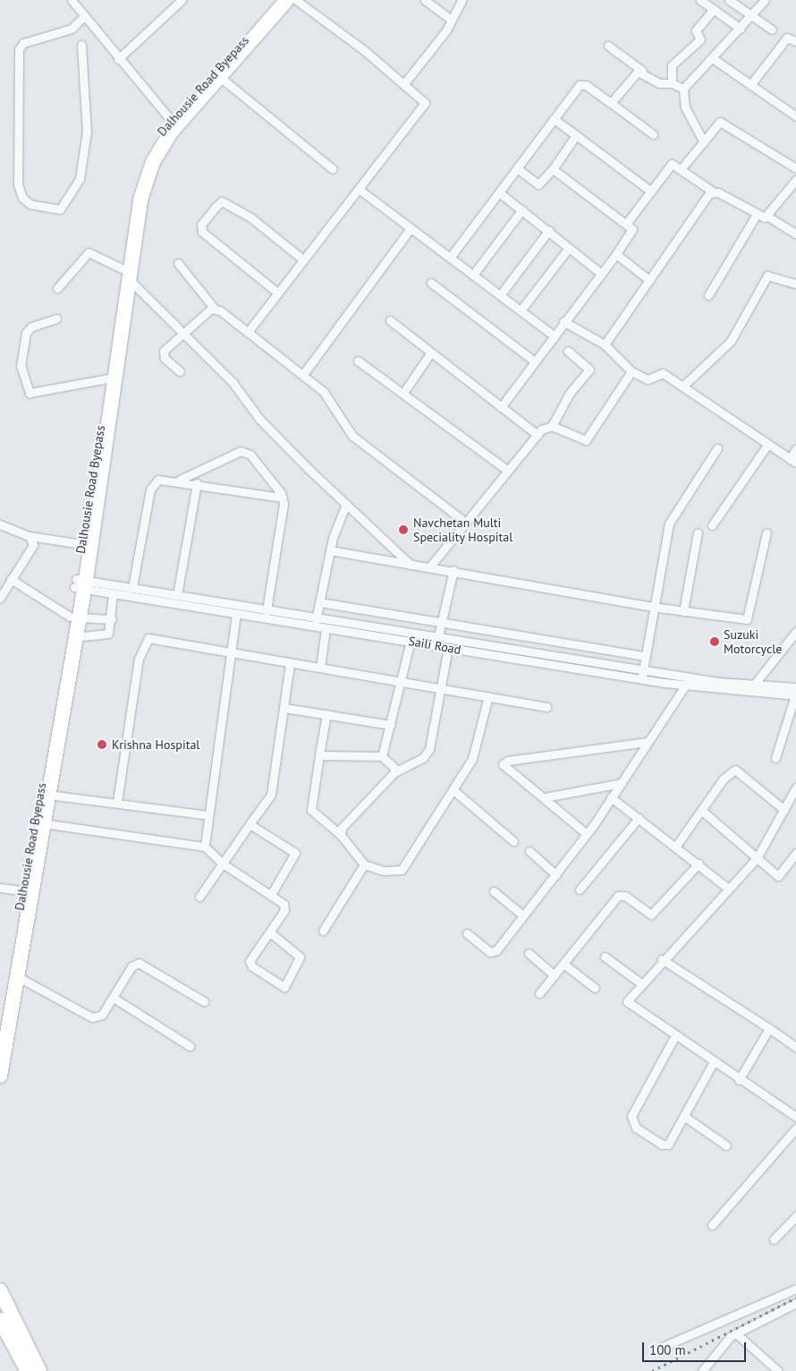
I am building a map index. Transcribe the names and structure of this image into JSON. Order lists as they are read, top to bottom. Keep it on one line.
{"streets":{"highway":["Dalhousie Road Byepass"],"street":["Saili Road"]},"crossings":[["Dalhousie Road Byepass","Saili Road"]],"places":["Navchetan Multi Speciality Hospital","Suzuki Motorcycle","Krishna Hospital"],"scale_bar":"100 m"}
